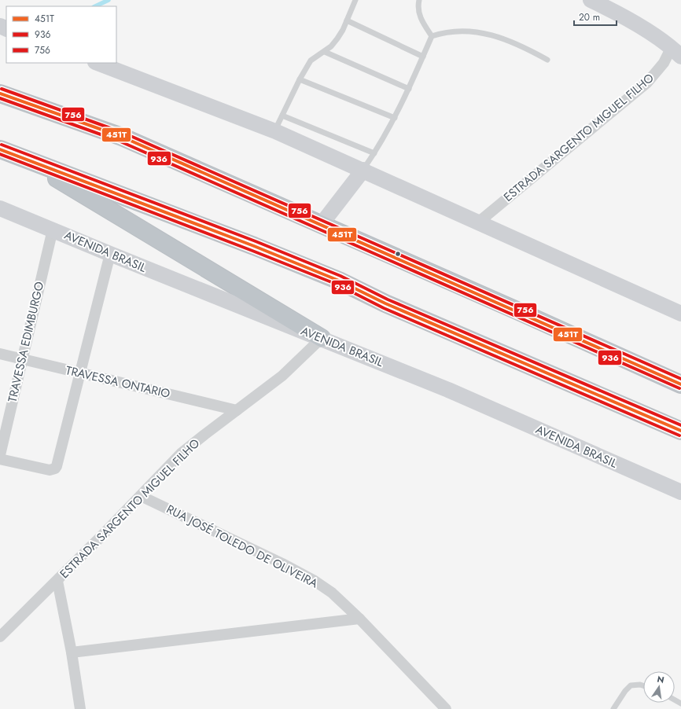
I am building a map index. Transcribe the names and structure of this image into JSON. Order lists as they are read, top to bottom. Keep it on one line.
{"streets":{"street":["ESTRADA SARGENTO MIGUEL FILHO","AVENIDA BRASIL","TRAVESSA EDIMBURGO","TRAVESSA ONTARIO","RUA JOSÉ TOLEDO DE OLIVEIRA"]},"crossings":[["ESTRADA SARGENTO MIGUEL FILHO","AVENIDA BRASIL"],["ESTRADA SARGENTO MIGUEL FILHO","TRAVESSA ONTARIO"],["ESTRADA SARGENTO MIGUEL FILHO","RUA JOSÉ TOLEDO DE OLIVEIRA"],["AVENIDA BRASIL","TRAVESSA EDIMBURGO"],["TRAVESSA EDIMBURGO","TRAVESSA ONTARIO"]],"lines":["transit line 756","transit line 451T","transit line 936"],"legend":["451T","936","756"],"scale_bar":"20 m","north":"top"}
